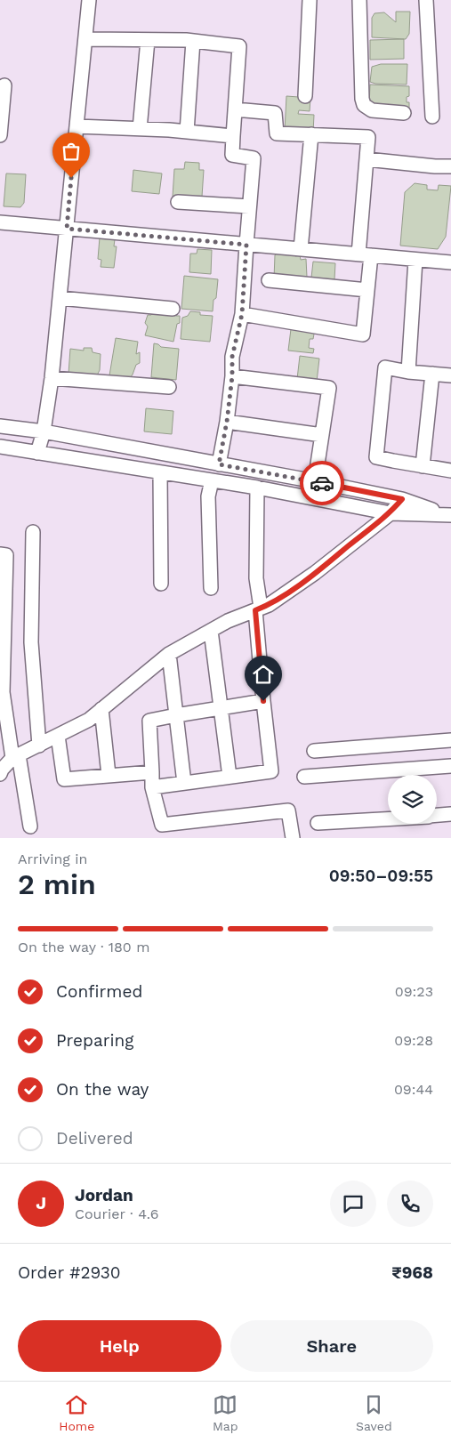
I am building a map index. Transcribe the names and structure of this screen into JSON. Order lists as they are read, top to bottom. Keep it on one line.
{"page":{"heading":["2 min","Arriving in","09:50–09:55"],"panel":["Jordan","Courier · 4.6","Order #2930","₹968"],"bar":"On the way · 180 m","list":[["Confirmed","09:23"],["Preparing","09:28"],["On the way","09:44"],"Delivered"],"round":"J","buttons":["Help","Share"],"tabs":["Home","Map","Saved"]}}
